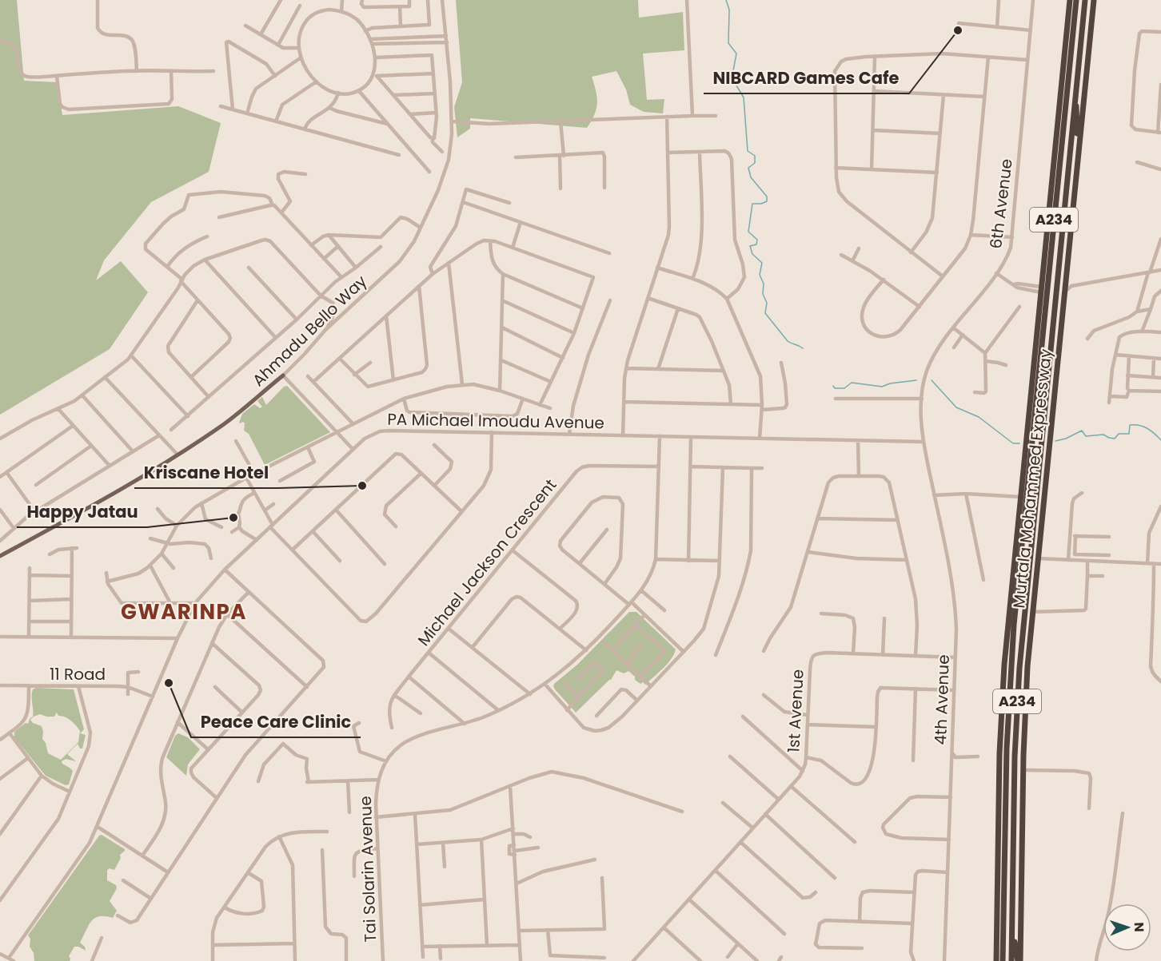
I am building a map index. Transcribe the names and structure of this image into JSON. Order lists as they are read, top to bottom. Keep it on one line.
{"streets":{"highway":["A234","Murtala Mohammed Expressway"],"main road":["Ahmadu Bello Way"],"street":["6th Avenue","PA Michael Imoudu Avenue","Michael Jackson Crescent","11 Road","4th Avenue","1st Avenue","Tai Solarin Avenue"]},"crossings":[["6th Avenue","PA Michael Imoudu Avenue"],["6th Avenue","4th Avenue"],["PA Michael Imoudu Avenue","11 Road"],["PA Michael Imoudu Avenue","4th Avenue"],["PA Michael Imoudu Avenue","Tai Solarin Avenue"],["Michael Jackson Crescent","Tai Solarin Avenue"],["4th Avenue","1st Avenue"]],"districts":["GWARINPA"],"places":["NIBCARD Games Cafe","Kriscane Hotel","Happy Jatau","Peace Care Clinic"],"north":"right"}
